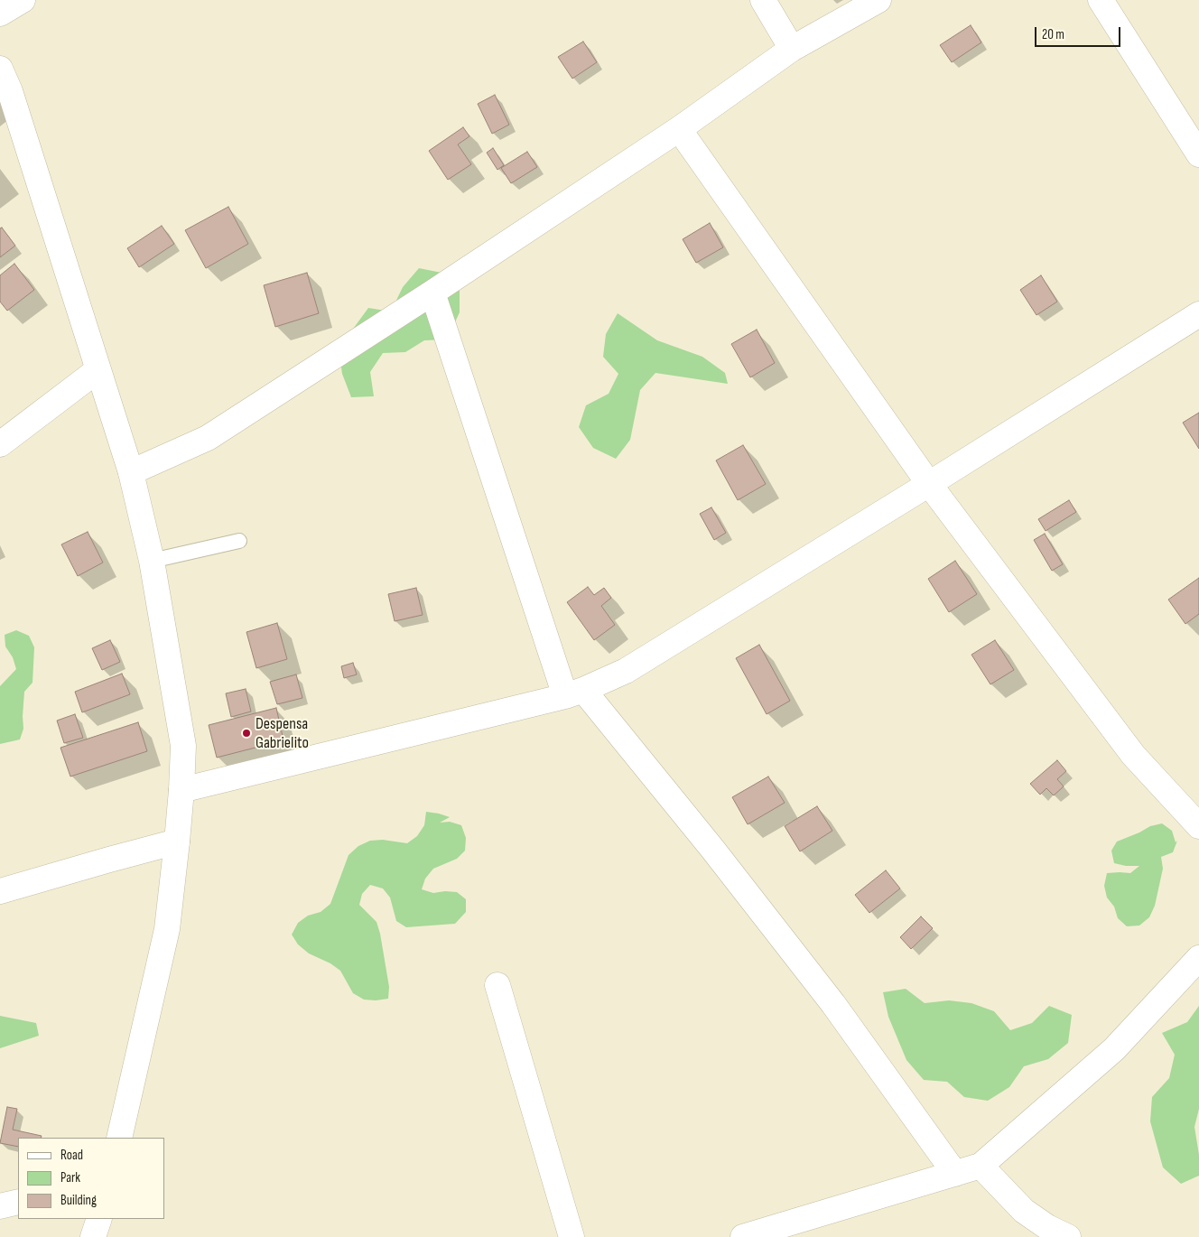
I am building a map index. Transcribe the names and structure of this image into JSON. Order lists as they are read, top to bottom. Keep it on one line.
{"places":["Despensa Gabrielito"],"legend":["Road","Park","Building"],"scale_bar":"20 m"}
